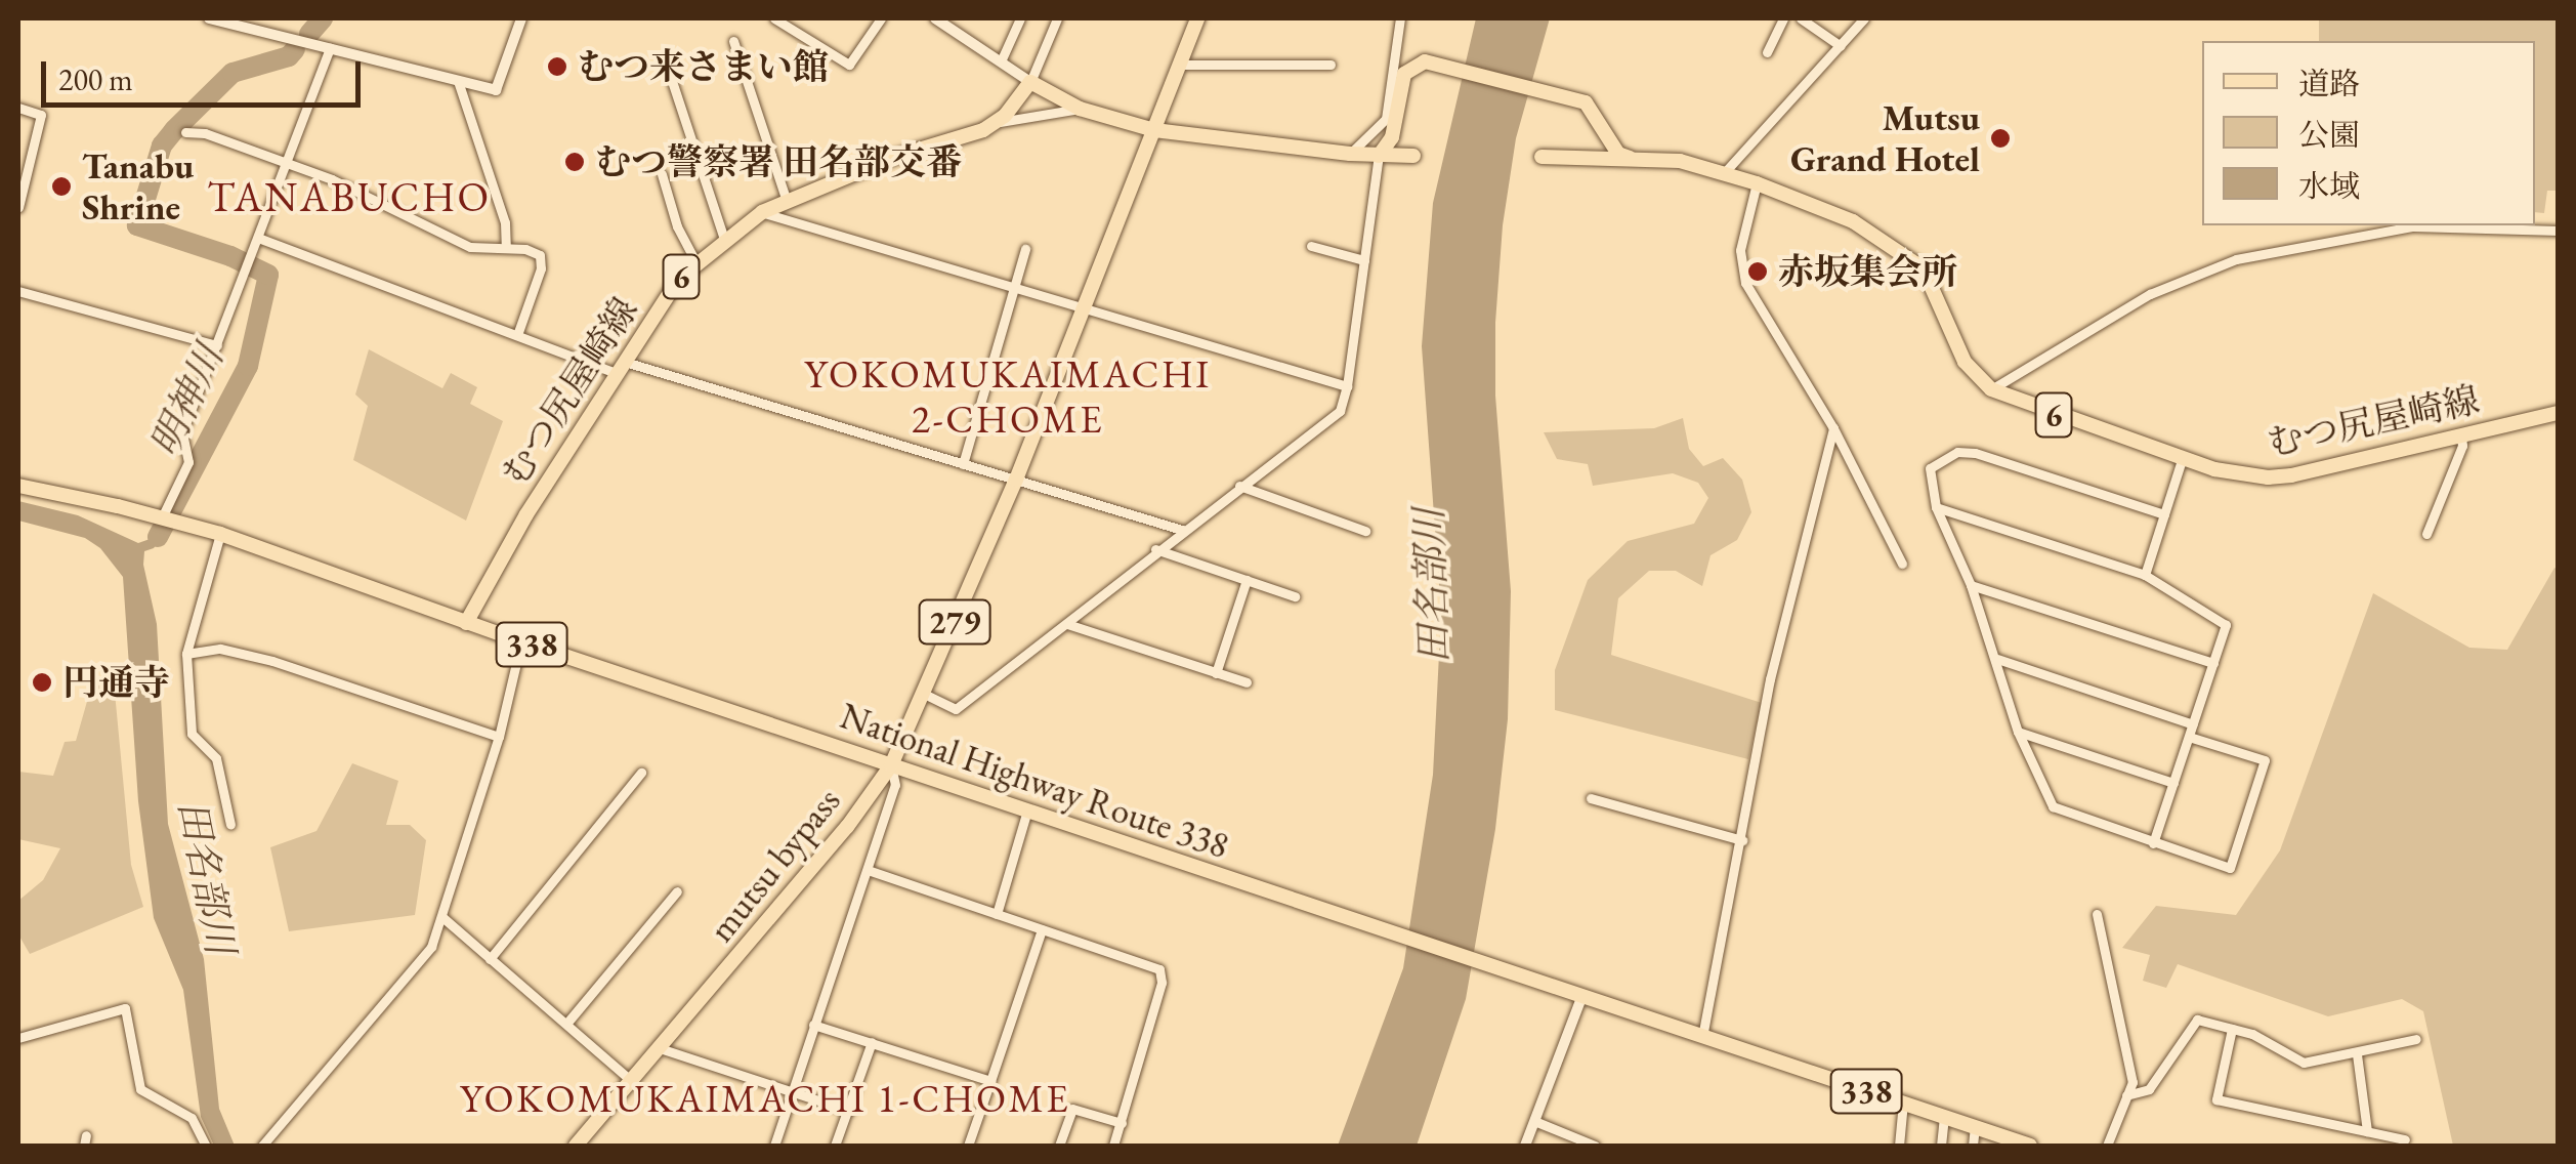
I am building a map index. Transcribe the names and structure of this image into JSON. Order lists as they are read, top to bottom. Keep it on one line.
{"streets":{"main road":["6","むつ尻屋崎線","279","338","National Highway Route 338","mutsu bypass"]},"crossings":[["むつ尻屋崎線","National Highway Route 338"],["National Highway Route 338","mutsu bypass"]],"districts":["TANABUCHO","YOKOMUKAIMACHI 2-CHOME","YOKOMUKAIMACHI 1-CHOME"],"water":["明神川","田名部川"],"places":["むつ来さまい館","Mutsu Grand Hotel","むつ警察署 田名部交番","Tanabu Shrine","赤坂集会所","円通寺"],"legend":["道路","公園","水域"],"scale_bar":"200 m"}
